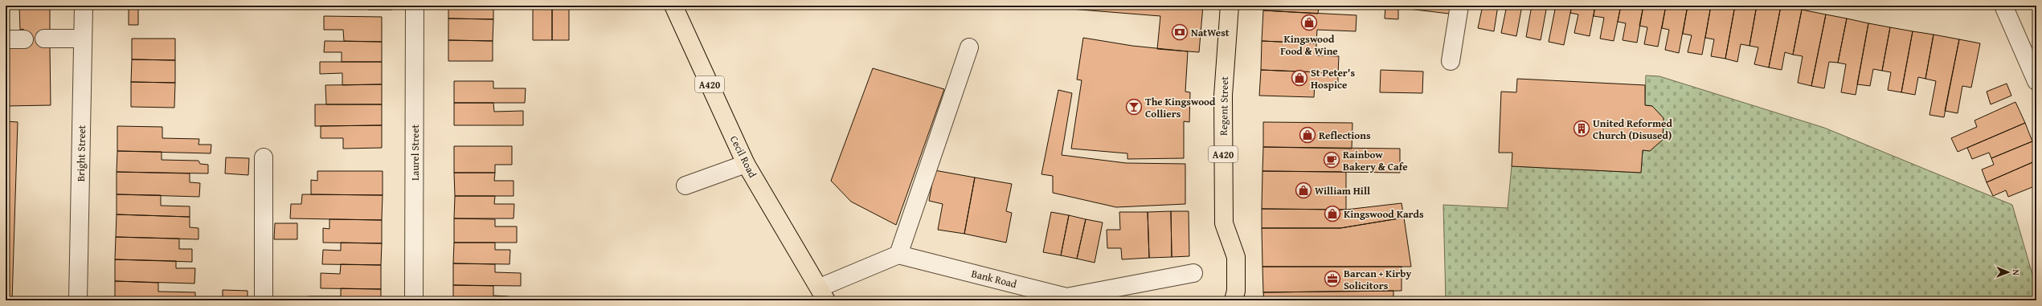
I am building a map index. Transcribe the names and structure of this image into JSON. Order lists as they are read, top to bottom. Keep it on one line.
{"streets":{"main road":["A420","Regent Street","Cecil Road"],"street":["Laurel Street","Bright Street","Bank Road"]},"places":{"shop":["Kingswood Food & Wine","St Peter's Hospice","Reflections","William Hill","Kingswood Kards"],"bank":["NatWest"],"bar":["The Kingswood Colliers"],"building":["United Reformed Church (Disused)"],"cafe":["Rainbow Bakery & Cafe"],"office":["Barcan + Kirby Solicitors"]},"north":"right"}
